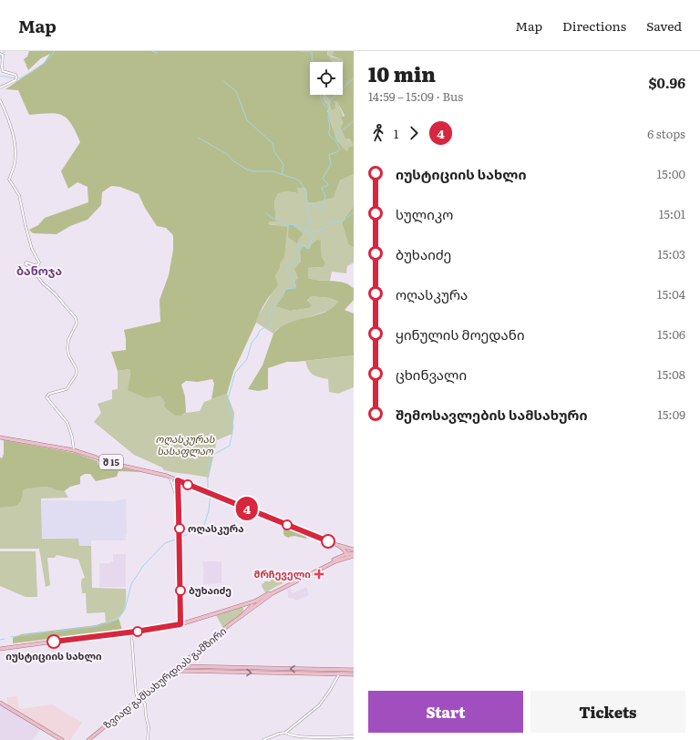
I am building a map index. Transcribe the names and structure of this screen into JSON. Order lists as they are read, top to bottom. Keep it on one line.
{"streets":{"main road":["შ 15","ზვიად გამსახურდიას გამზირი"]},"districts":["ბანოჯა"],"parks":["ოღასკურას სასაფლაო"],"places":{"other":["ოღასკურა","ბუხაიძე","იუსტიციის სახლი"],"health":["მრჩეველი"]},"lines":["bus line 4"],"page":{"header":"Map","nav":["Map","Directions","Saved"],"on_map":"4","heading":["10 min","14:59 – 15:09 · Bus","$0.96"],"legs":["1","4","6 stops"],"list":[{"name":"იუსტიციის სახლი","value":"15:00"},{"name":"სულიკო","value":"15:01"},{"name":"ბუხაიძე","value":"15:03"},{"name":"ოღასკურა","value":"15:04"},{"name":"ყინულის მოედანი","value":"15:06"},{"name":"ცხინვალი","value":"15:08"},{"name":"შემოსავლების სამსახური","value":"15:09"}],"buttons":["Start","Tickets"]}}
